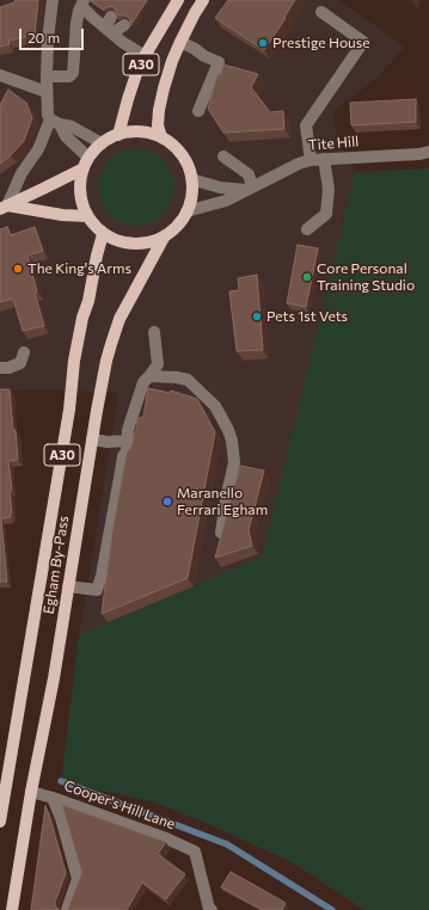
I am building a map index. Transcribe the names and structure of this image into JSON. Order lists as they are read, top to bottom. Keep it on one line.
{"streets":{"main road":["A30","Egham By-Pass"],"street":["Tite Hill","Cooper's Hill Lane"]},"crossings":[["A30","Tite Hill"],["A30","Egham By-Pass"],["Tite Hill","Egham By-Pass"],["Egham By-Pass","Cooper's Hill Lane"]],"places":["Prestige House","The King's Arms","Core Personal Training Studio","Pets 1st Vets","Maranello Ferrari Egham"],"scale_bar":"20 m"}
